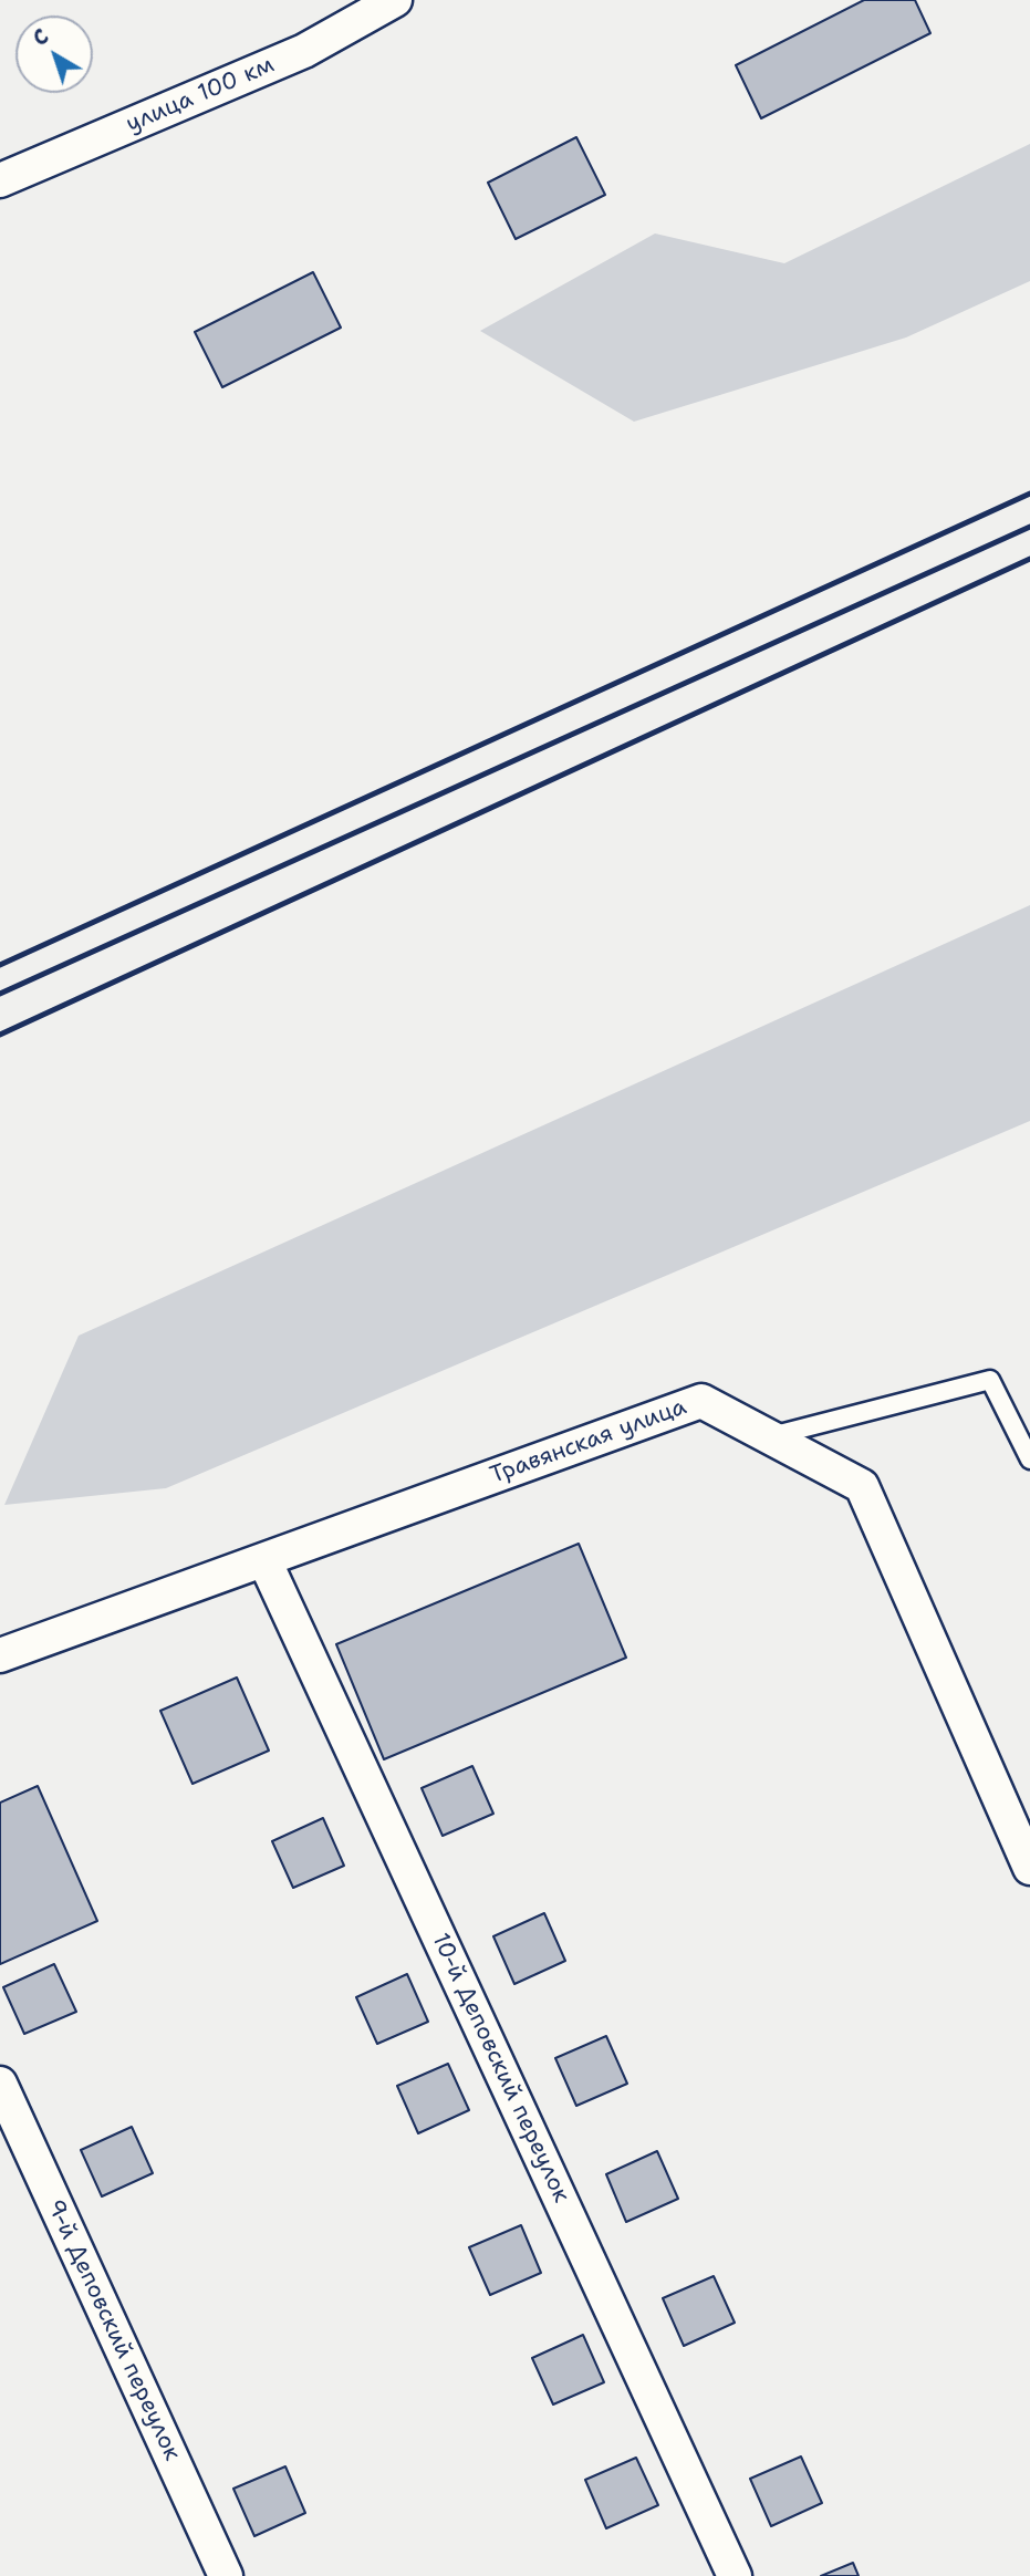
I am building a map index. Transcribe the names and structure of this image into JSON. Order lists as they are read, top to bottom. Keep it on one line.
{"streets":{"street":["улица 100 км","Травянская улица","10-й Деповский переулок","9-й Деповский переулок"]},"crossings":[["Травянская улица","10-й Деповский переулок"]],"north":"top left"}
